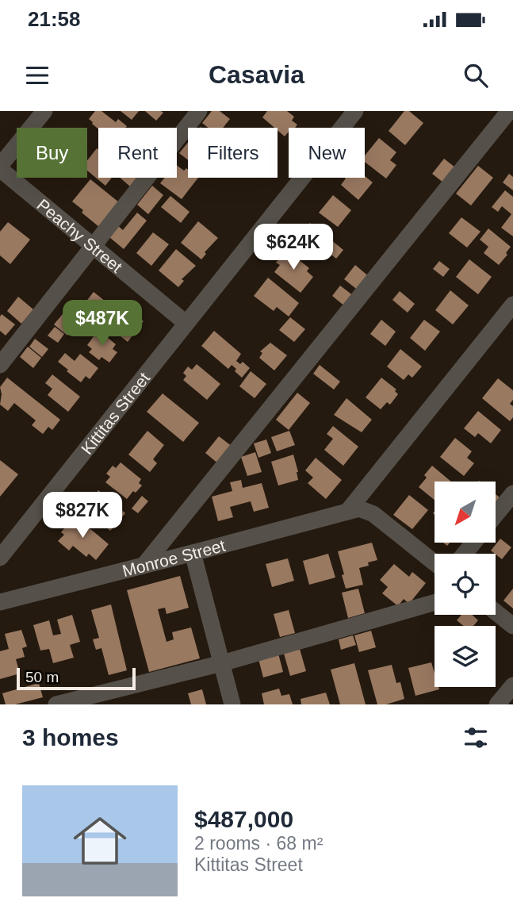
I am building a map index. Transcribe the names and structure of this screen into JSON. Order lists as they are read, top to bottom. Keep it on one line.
{"streets":{"street":["Peachy Street","Kittitas Street","Monroe Street"]},"crossings":[["Peachy Street","Kittitas Street"]],"scale_bar":"50 m","north":"bottom left","page":{"status":"21:58","header":"Casavia","chip":["Buy","Rent","Filters","New"],"price":["$624K","$487K","$827K"],"scale":"50 m","heading":"3 homes","list":[{"name":"$487,000","note":"2 rooms · 68 m² · Kittitas Street"}]}}
